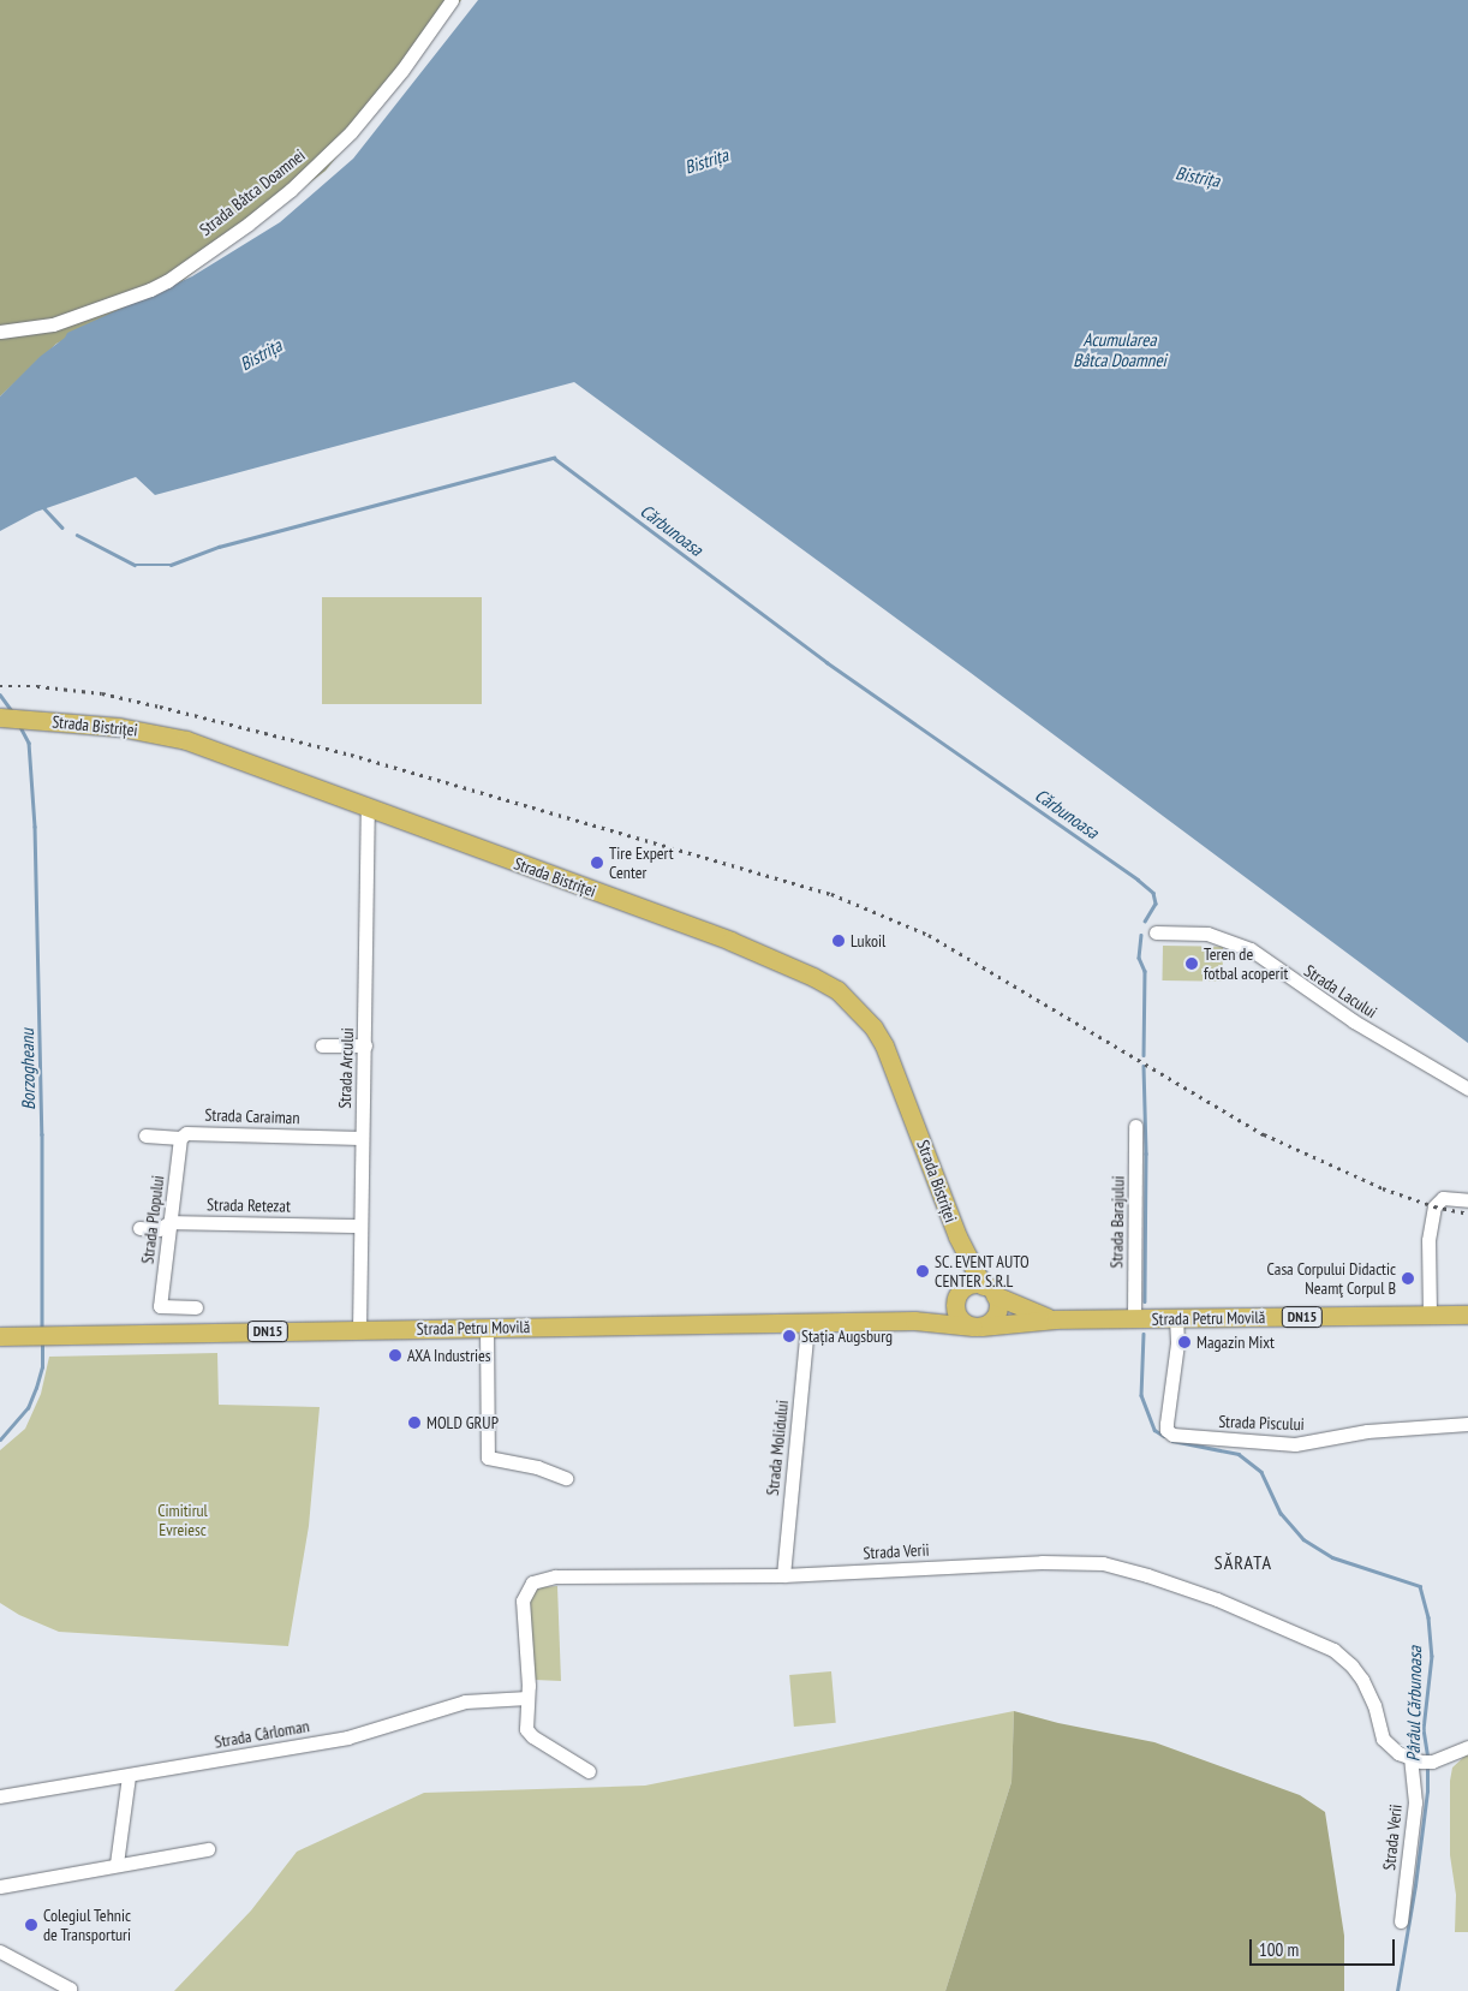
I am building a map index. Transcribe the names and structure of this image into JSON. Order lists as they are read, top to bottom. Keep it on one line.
{"streets":{"main road":["Strada Bistriței","DN15","Strada Petru Movilă"],"street":["Strada Bâtca Doamnei","Strada Lacului","Strada Arcului","Strada Caraiman","Strada Retezat","Strada Plopului","Strada Barajului","Strada Piscului","Strada Molidului","Strada Verii","Strada Cârloman"]},"crossings":[["Strada Bistriței","Strada Arcului"],["Strada Bistriței","DN15"],["Strada Bistriței","Strada Petru Movilă"],["Strada Arcului","Strada Caraiman"],["Strada Arcului","Strada Retezat"],["Strada Arcului","Strada Petru Movilă"],["Strada Caraiman","Strada Plopului"],["Strada Retezat","Strada Plopului"],["Strada Barajului","Strada Petru Movilă"],["DN15","Strada Petru Movilă"],["Strada Petru Movilă","Strada Piscului"],["Strada Petru Movilă","Strada Molidului"],["Strada Molidului","Strada Verii"],["Strada Verii","Strada Cârloman"]],"districts":["SĂRATA"],"water":["Bistrița","Acumularea Bâtca Doamnei","Cărbunoasa","Borzogheanu","Pârâul Cărbunoasa"],"parks":["Cimitirul Evreiesc"],"places":["Tire Expert Center","Lukoil","Teren de fotbal acoperit","SC. EVENT AUTO CENTER S.R.L","Casa Corpului Didactic Neamţ Corpul B","Stația Augsburg","Magazin Mixt","AXA Industries","MOLD GRUP","Colegiul Tehnic de Transporturi"],"scale_bar":"100 m"}
